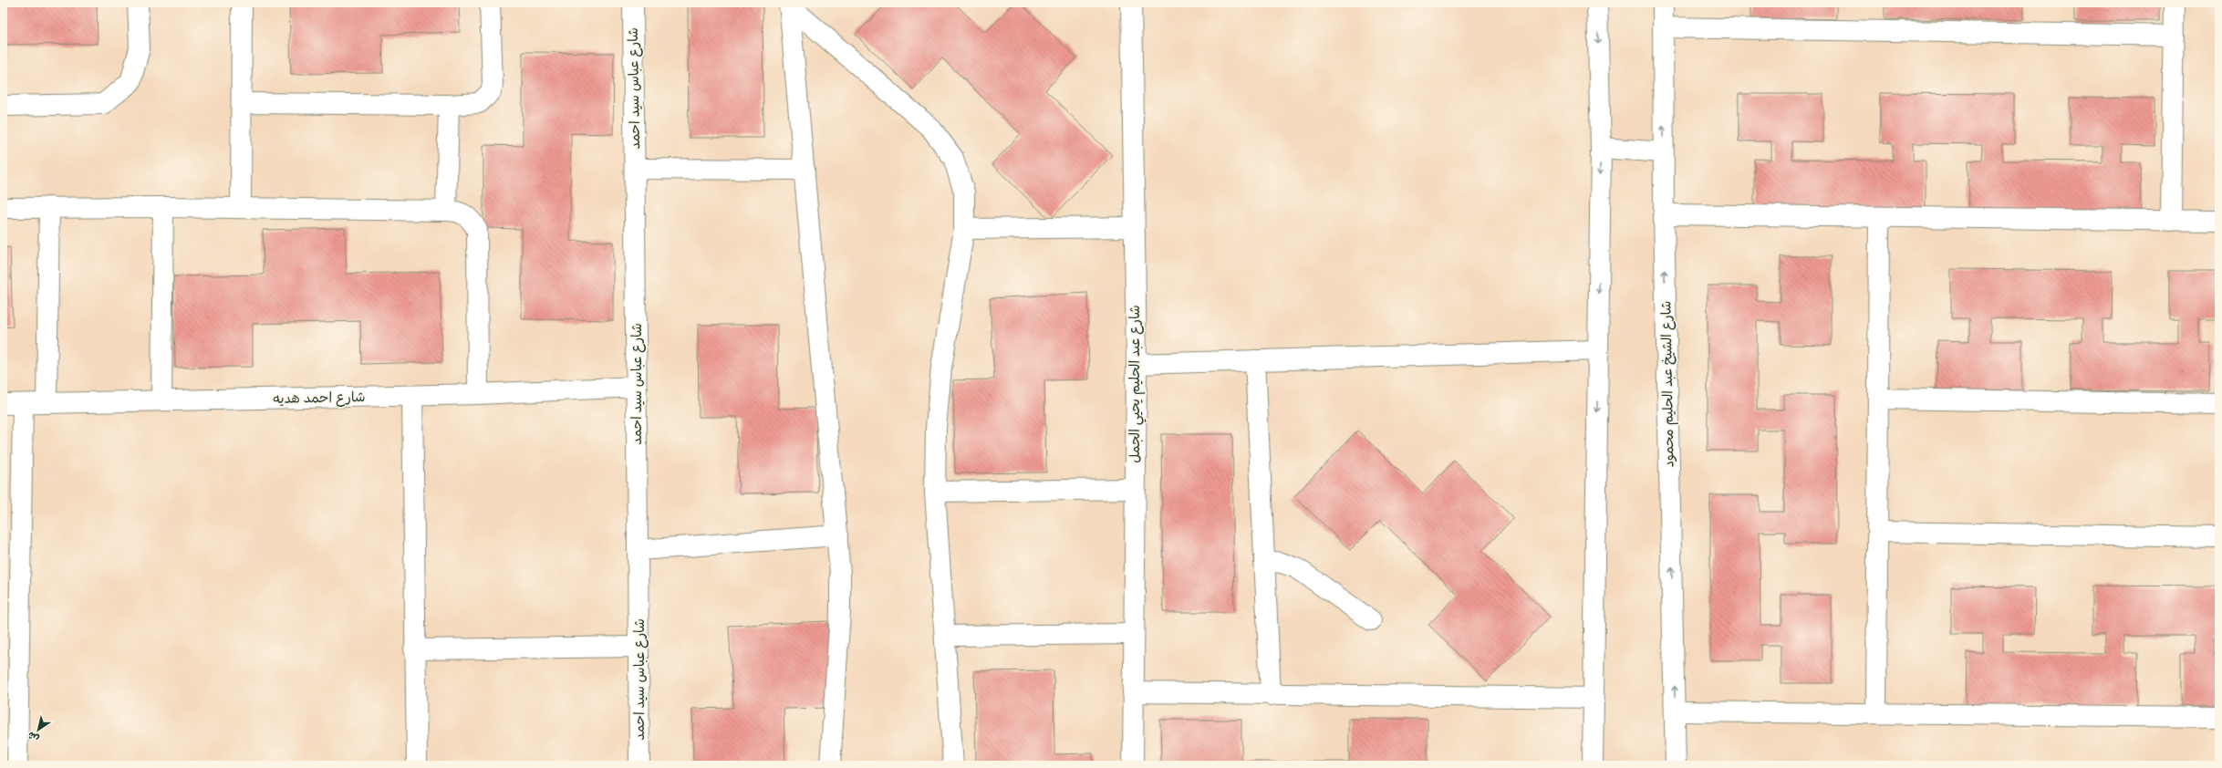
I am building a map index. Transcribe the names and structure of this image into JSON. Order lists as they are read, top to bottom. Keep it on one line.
{"streets":{"street":["شارع عباس سيد احمد","شارع عبد الحليم يحيي الجمل","شارع الشيخ عبد الحليم محمود","شارع احمد هديه"]},"crossings":[["شارع عباس سيد احمد","شارع احمد هديه"]],"north":"bottom left"}
